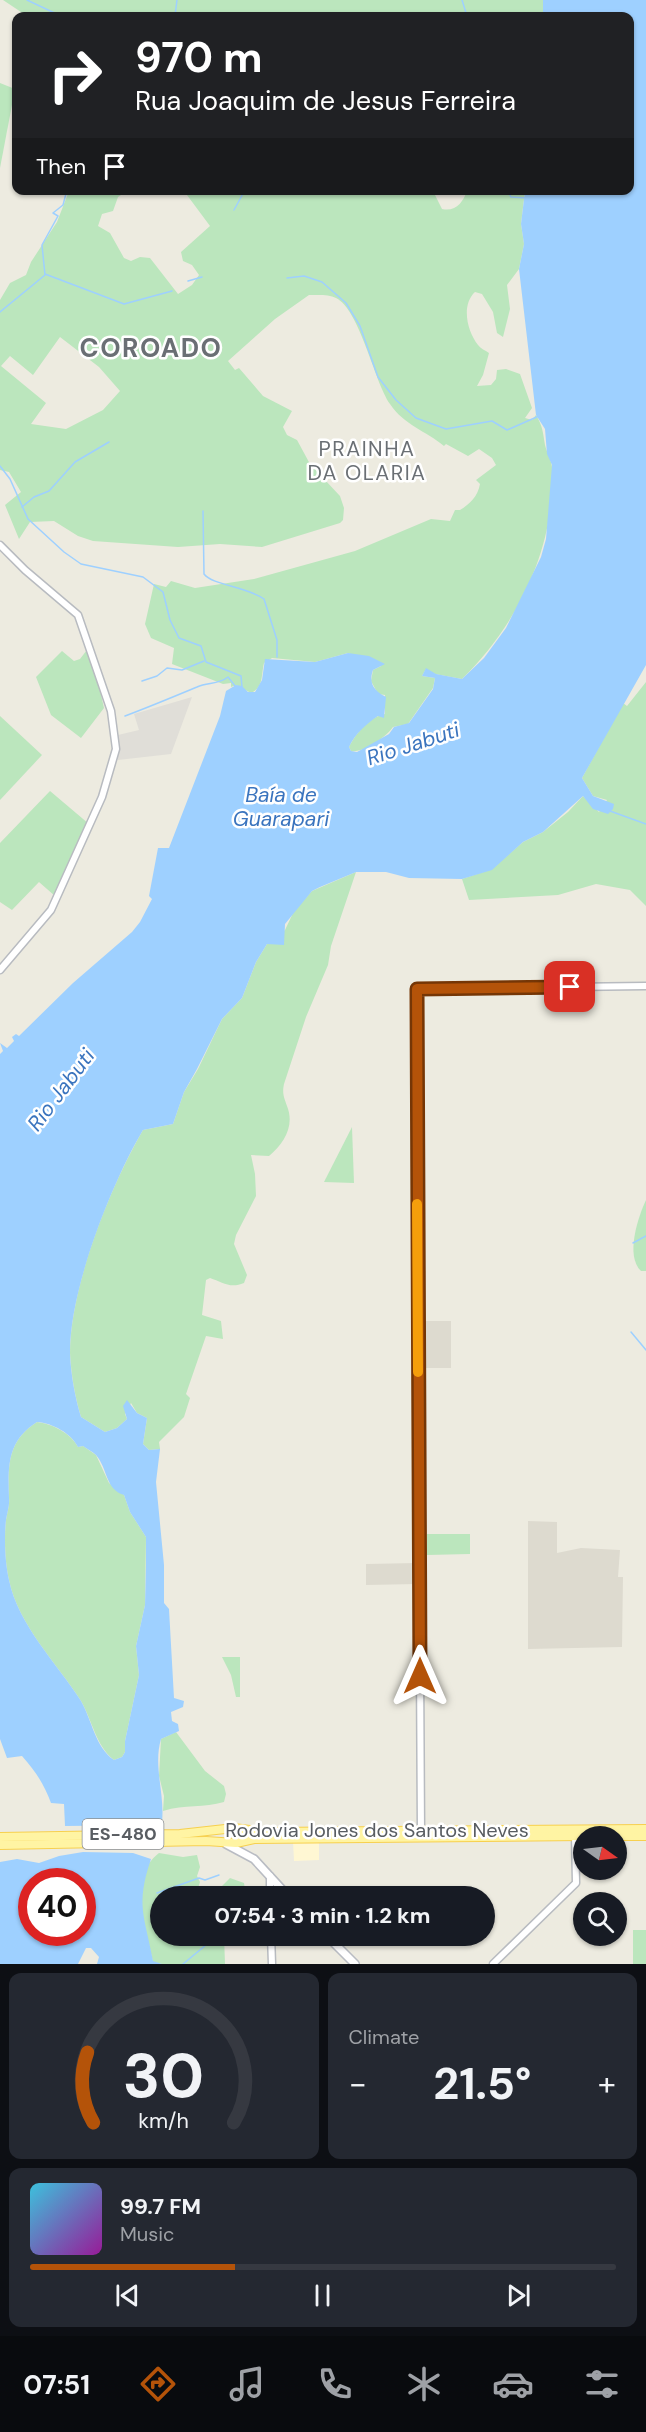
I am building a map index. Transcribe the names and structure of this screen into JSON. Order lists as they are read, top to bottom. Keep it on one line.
{"streets":{"main road":["Rodovia Jones dos Santos Neves","ES-480"]},"districts":["COROADO","PRAINHA DA OLARIA"],"water":["Rio Jabuti","Baía de Guarapari"],"north":"right","page":{"turn":["970 m","Rua Joaquim de Jesus Ferreira"],"then":"Then","limit":"40","trip":"07:54 · 3 min · 1.2 km","tile":"Climate","heat":["−","21.5°","+"],"song":["99.7 FM","Music"],"tabs":"07:51","gauge":["30","km/h"]}}
